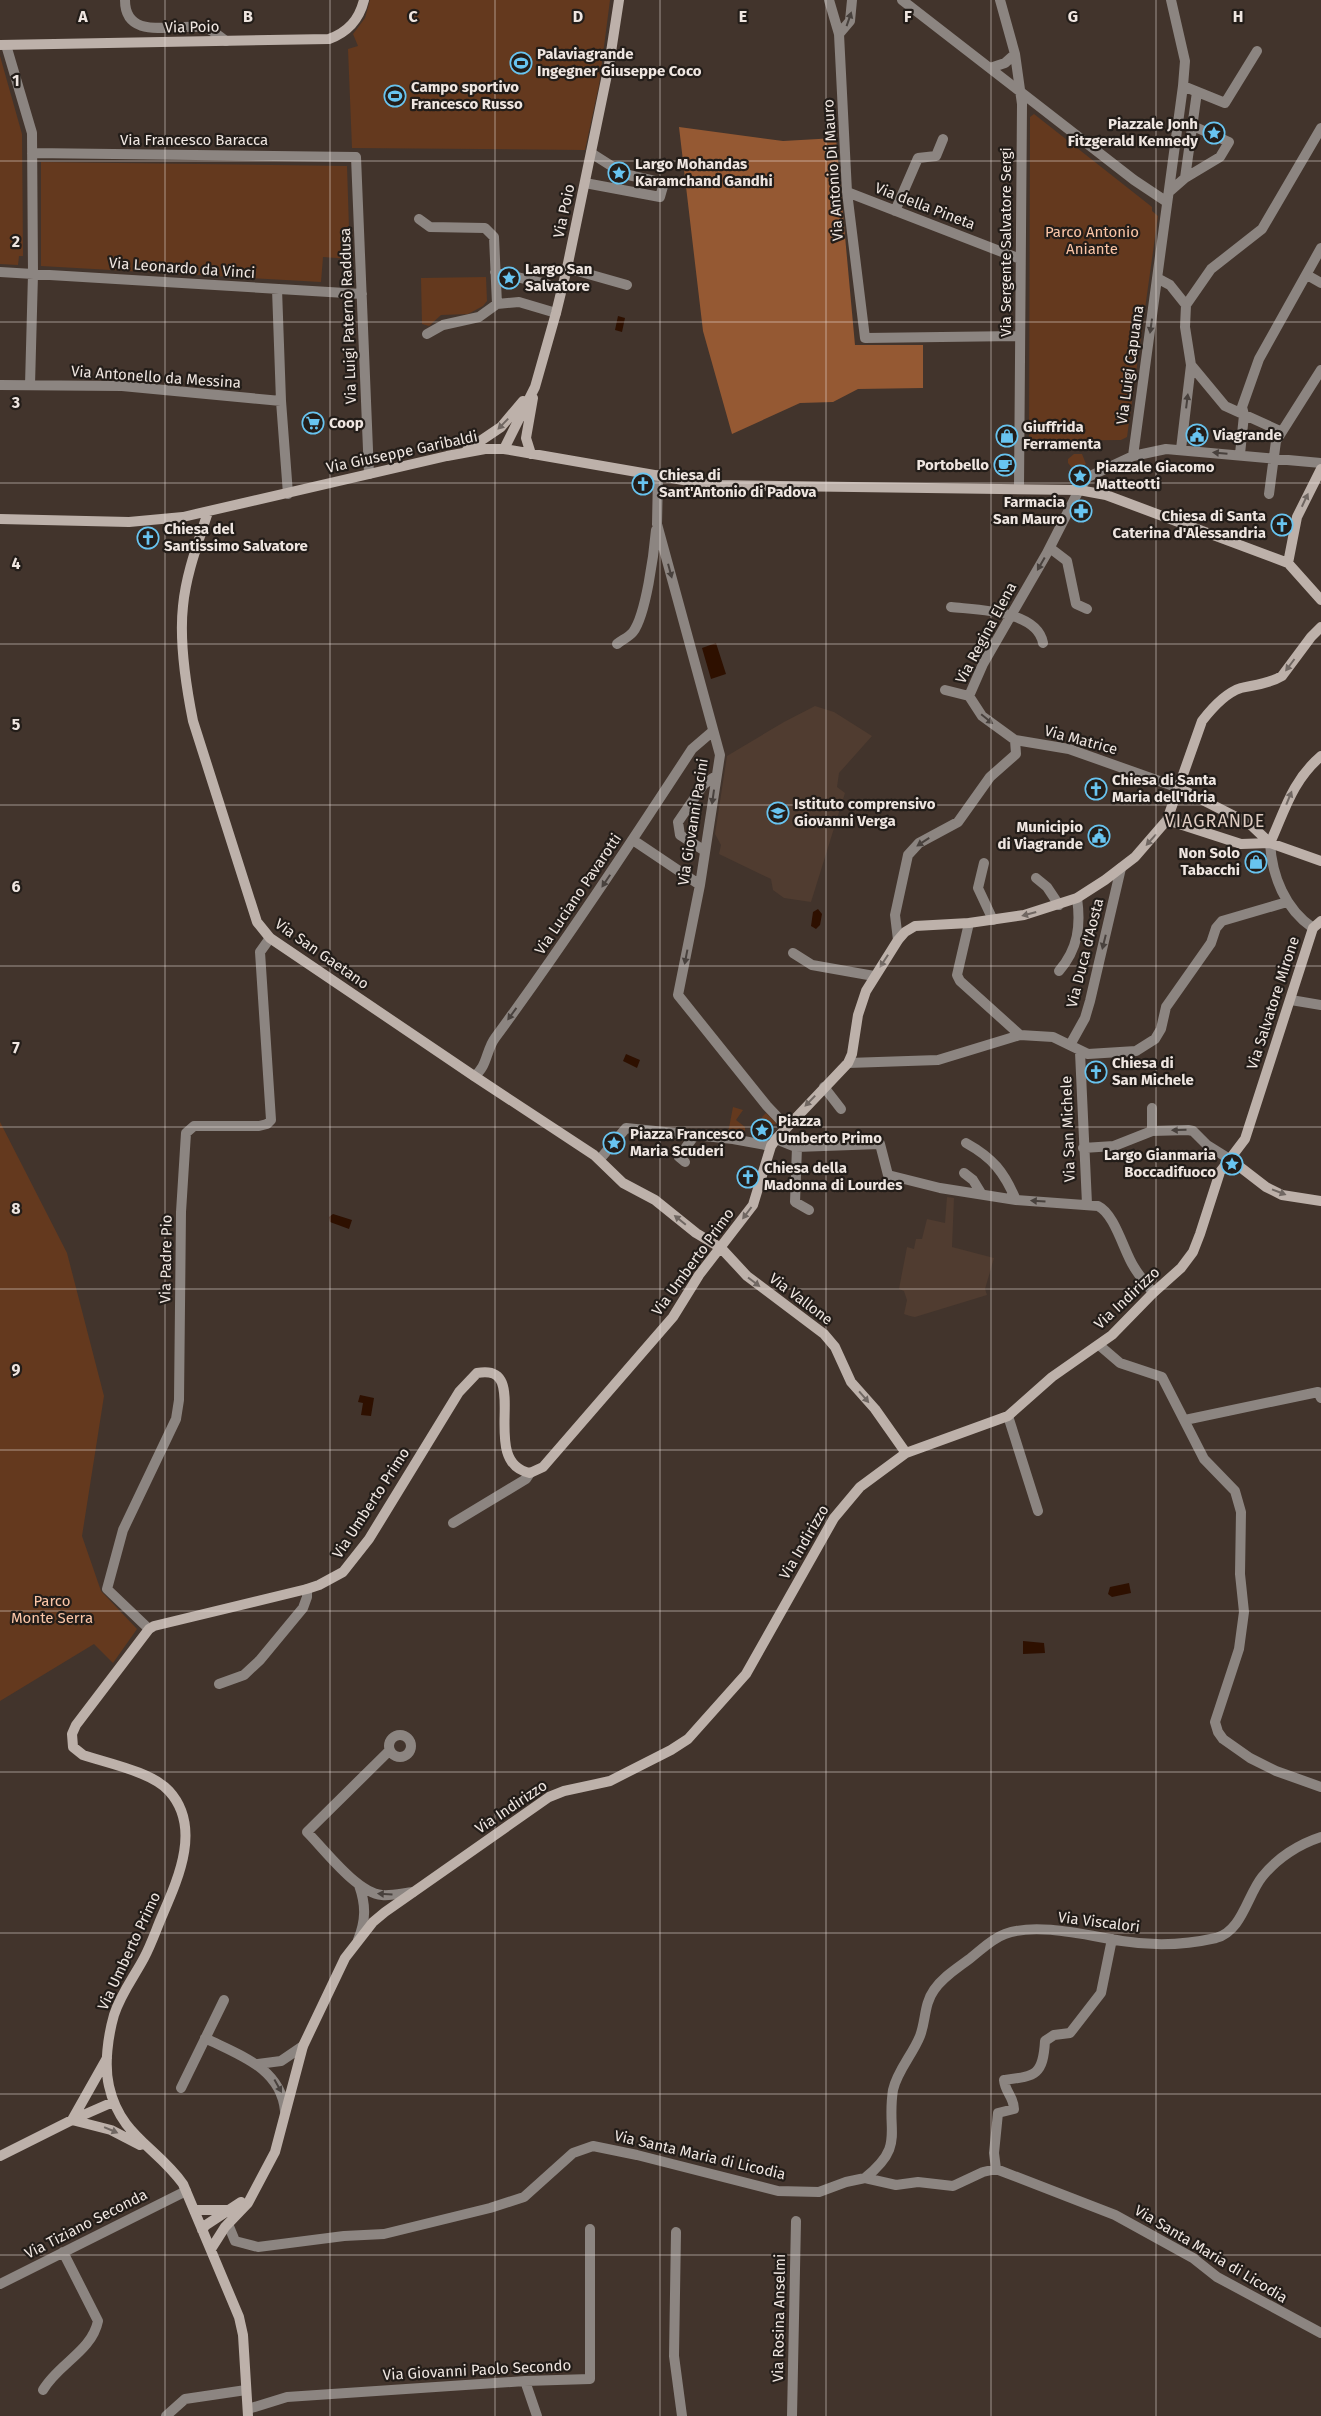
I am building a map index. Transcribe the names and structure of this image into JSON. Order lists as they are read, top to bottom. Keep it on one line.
{"streets":{"street":["Via Poio","Via Francesco Baracca","Via Antonio Di Mauro","Via della Pineta","Via Sergente Salvatore Sergi","Via Leonardo da Vinci","Via Luigi Paternò Raddusa","Via Luigi Capuana","Via Antonello da Messina","Via Giuseppe Garibaldi","Via Regina Elena","Via Matrice","Via Giovanni Pacini","Via Luciano Pavarotti","Via Duca d'Aosta","Via San Gaetano","Via Salvatore Mirone","Via San Michele","Via Padre Pio","Via Umberto Primo","Via Indirizzo","Via Vallone","Via Viscalori","Via Santa Maria di Licodia","Via Tiziano Seconda","Via Rosina Anselmi","Via Giovanni Paolo Secondo"]},"crossings":[["Via Poio","Via Giuseppe Garibaldi"],["Via Francesco Baracca","Via Luigi Paternò Raddusa"],["Via Antonio Di Mauro","Via della Pineta"],["Via Antonio Di Mauro","Via Sergente Salvatore Sergi"],["Via della Pineta","Via Sergente Salvatore Sergi"],["Via Sergente Salvatore Sergi","Via Giuseppe Garibaldi"],["Via Leonardo da Vinci","Via Luigi Paternò Raddusa"],["Via Luigi Paternò Raddusa","Via Giuseppe Garibaldi"],["Via Luigi Capuana","Via Regina Elena"],["Via Giuseppe Garibaldi","Via Regina Elena"],["Via Giuseppe Garibaldi","Via Giovanni Pacini"],["Via Giuseppe Garibaldi","Via San Gaetano"],["Via Regina Elena","Via Matrice"],["Via Giovanni Pacini","Via Luciano Pavarotti"],["Via Luciano Pavarotti","Via San Gaetano"],["Via San Gaetano","Via Padre Pio"],["Via San Gaetano","Via Umberto Primo"],["Via San Gaetano","Via Vallone"],["Via Salvatore Mirone","Via Indirizzo"],["Via Padre Pio","Via Umberto Primo"],["Via Umberto Primo","Via Vallone"],["Via Indirizzo","Via Vallone"],["Via Viscalori","Via Santa Maria di Licodia"]],"one_way":["Via Giovanni Pacini","Via Luciano Pavarotti","Via Vallone"],"districts":["VIAGRANDE"],"parks":["Parco Antonio Aniante","Parco Monte Serra"],"places":{"sports":["Palaviagrande Ingegner Giuseppe Coco","Campo sportivo Francesco Russo"],"place":["Piazzale Jonh Fitzgerald Kennedy","Largo Mohandas Karamchand Gandhi","Largo San Salvatore","Piazzale Giacomo Matteotti","Piazza Umberto Primo","Piazza Francesco Maria Scuderi","Largo Gianmaria Boccadifuoco"],"supermarket":["Coop"],"public building":["Viagrande","Municipio di Viagrande"],"shop":["Giuffrida Ferramenta","Non Solo Tabacchi"],"cafe":["Portobello"],"church":["Chiesa di Sant'Antonio di Padova","Chiesa di Santa Caterina d'Alessandria","Chiesa del Santissimo Salvatore","Chiesa di Santa Maria dell'Idria","Chiesa di San Michele","Chiesa della Madonna di Lourdes"],"pharmacy":["Farmacia San Mauro"],"school or university":["Istituto comprensivo Giovanni Verga"]},"grid":{"columns":["A","B","C","D","E","F","G","H"],"rows":["1","2","3","4","5","6","7","8","9"]}}
